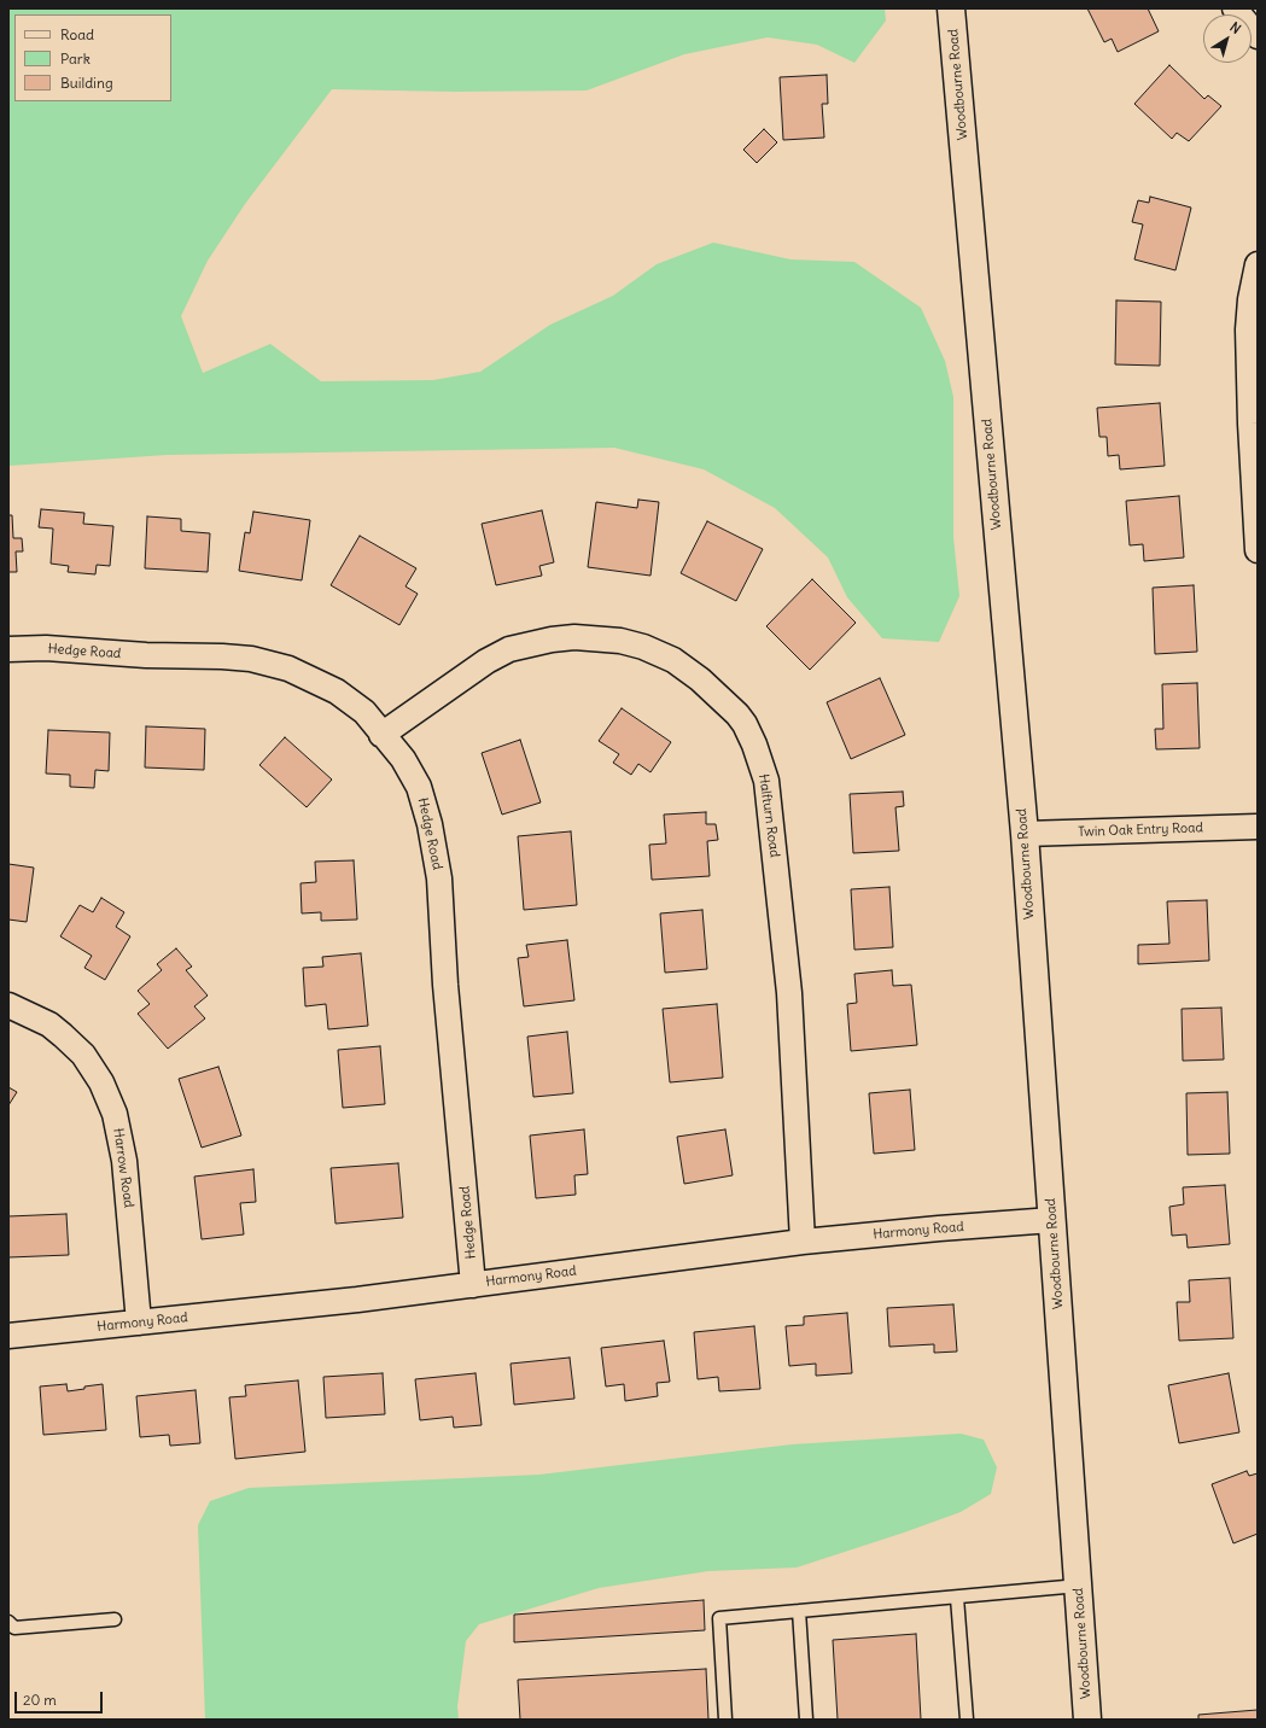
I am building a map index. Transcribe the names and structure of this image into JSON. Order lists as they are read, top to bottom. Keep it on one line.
{"streets":{"main road":["Woodbourne Road"],"street":["Hedge Road","Halfturn Road","Twin Oak Entry Road","Harrow Road","Harmony Road"]},"crossings":[["Woodbourne Road","Twin Oak Entry Road"],["Woodbourne Road","Harmony Road"],["Hedge Road","Halfturn Road"],["Hedge Road","Harmony Road"],["Halfturn Road","Harmony Road"],["Harrow Road","Harmony Road"]],"legend":["Road","Park","Building"],"scale_bar":"20 m","north":"top right"}
